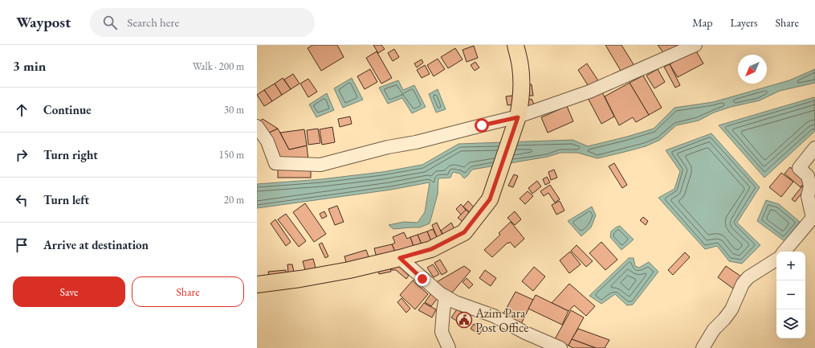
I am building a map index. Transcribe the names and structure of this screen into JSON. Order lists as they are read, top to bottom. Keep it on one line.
{"places":{"public building":["Azim Para Post Office"]},"north":"bottom left","page":{"header":"Waypost","search":"Search here","nav":["Map","Layers","Share"],"heading":["3 min","Walk · 200 m"],"list":[["Continue","30 m"],["Turn right","150 m"],["Turn left","20 m"],"Arrive at destination"],"map_buttons":["+","−"],"buttons":["Save","Share"]}}
